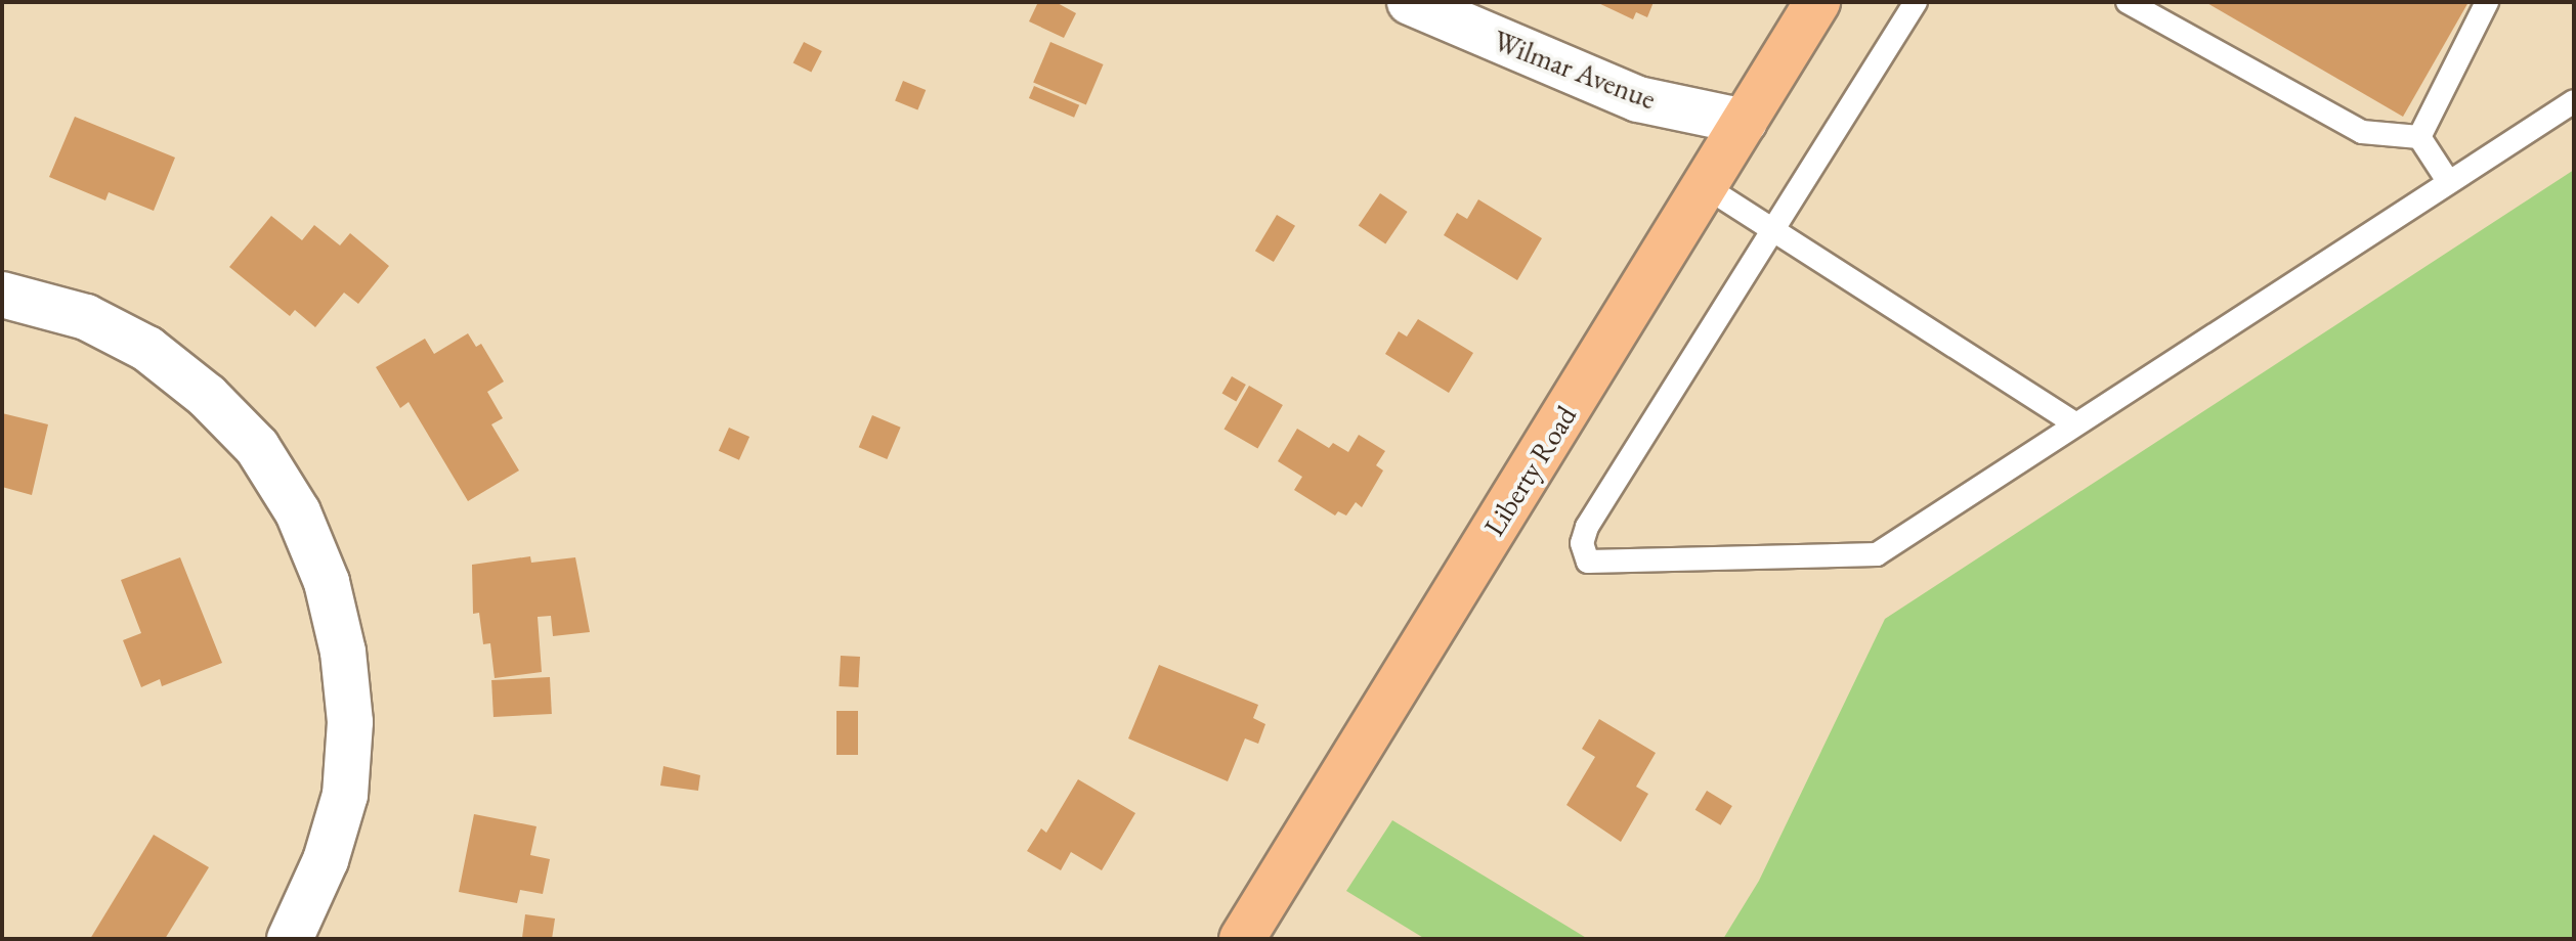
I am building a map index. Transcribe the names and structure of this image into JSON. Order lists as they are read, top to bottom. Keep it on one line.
{"streets":{"main road":["Liberty Road"],"street":["Wilmar Avenue"]},"crossings":[["Wilmar Avenue","Liberty Road"]]}
